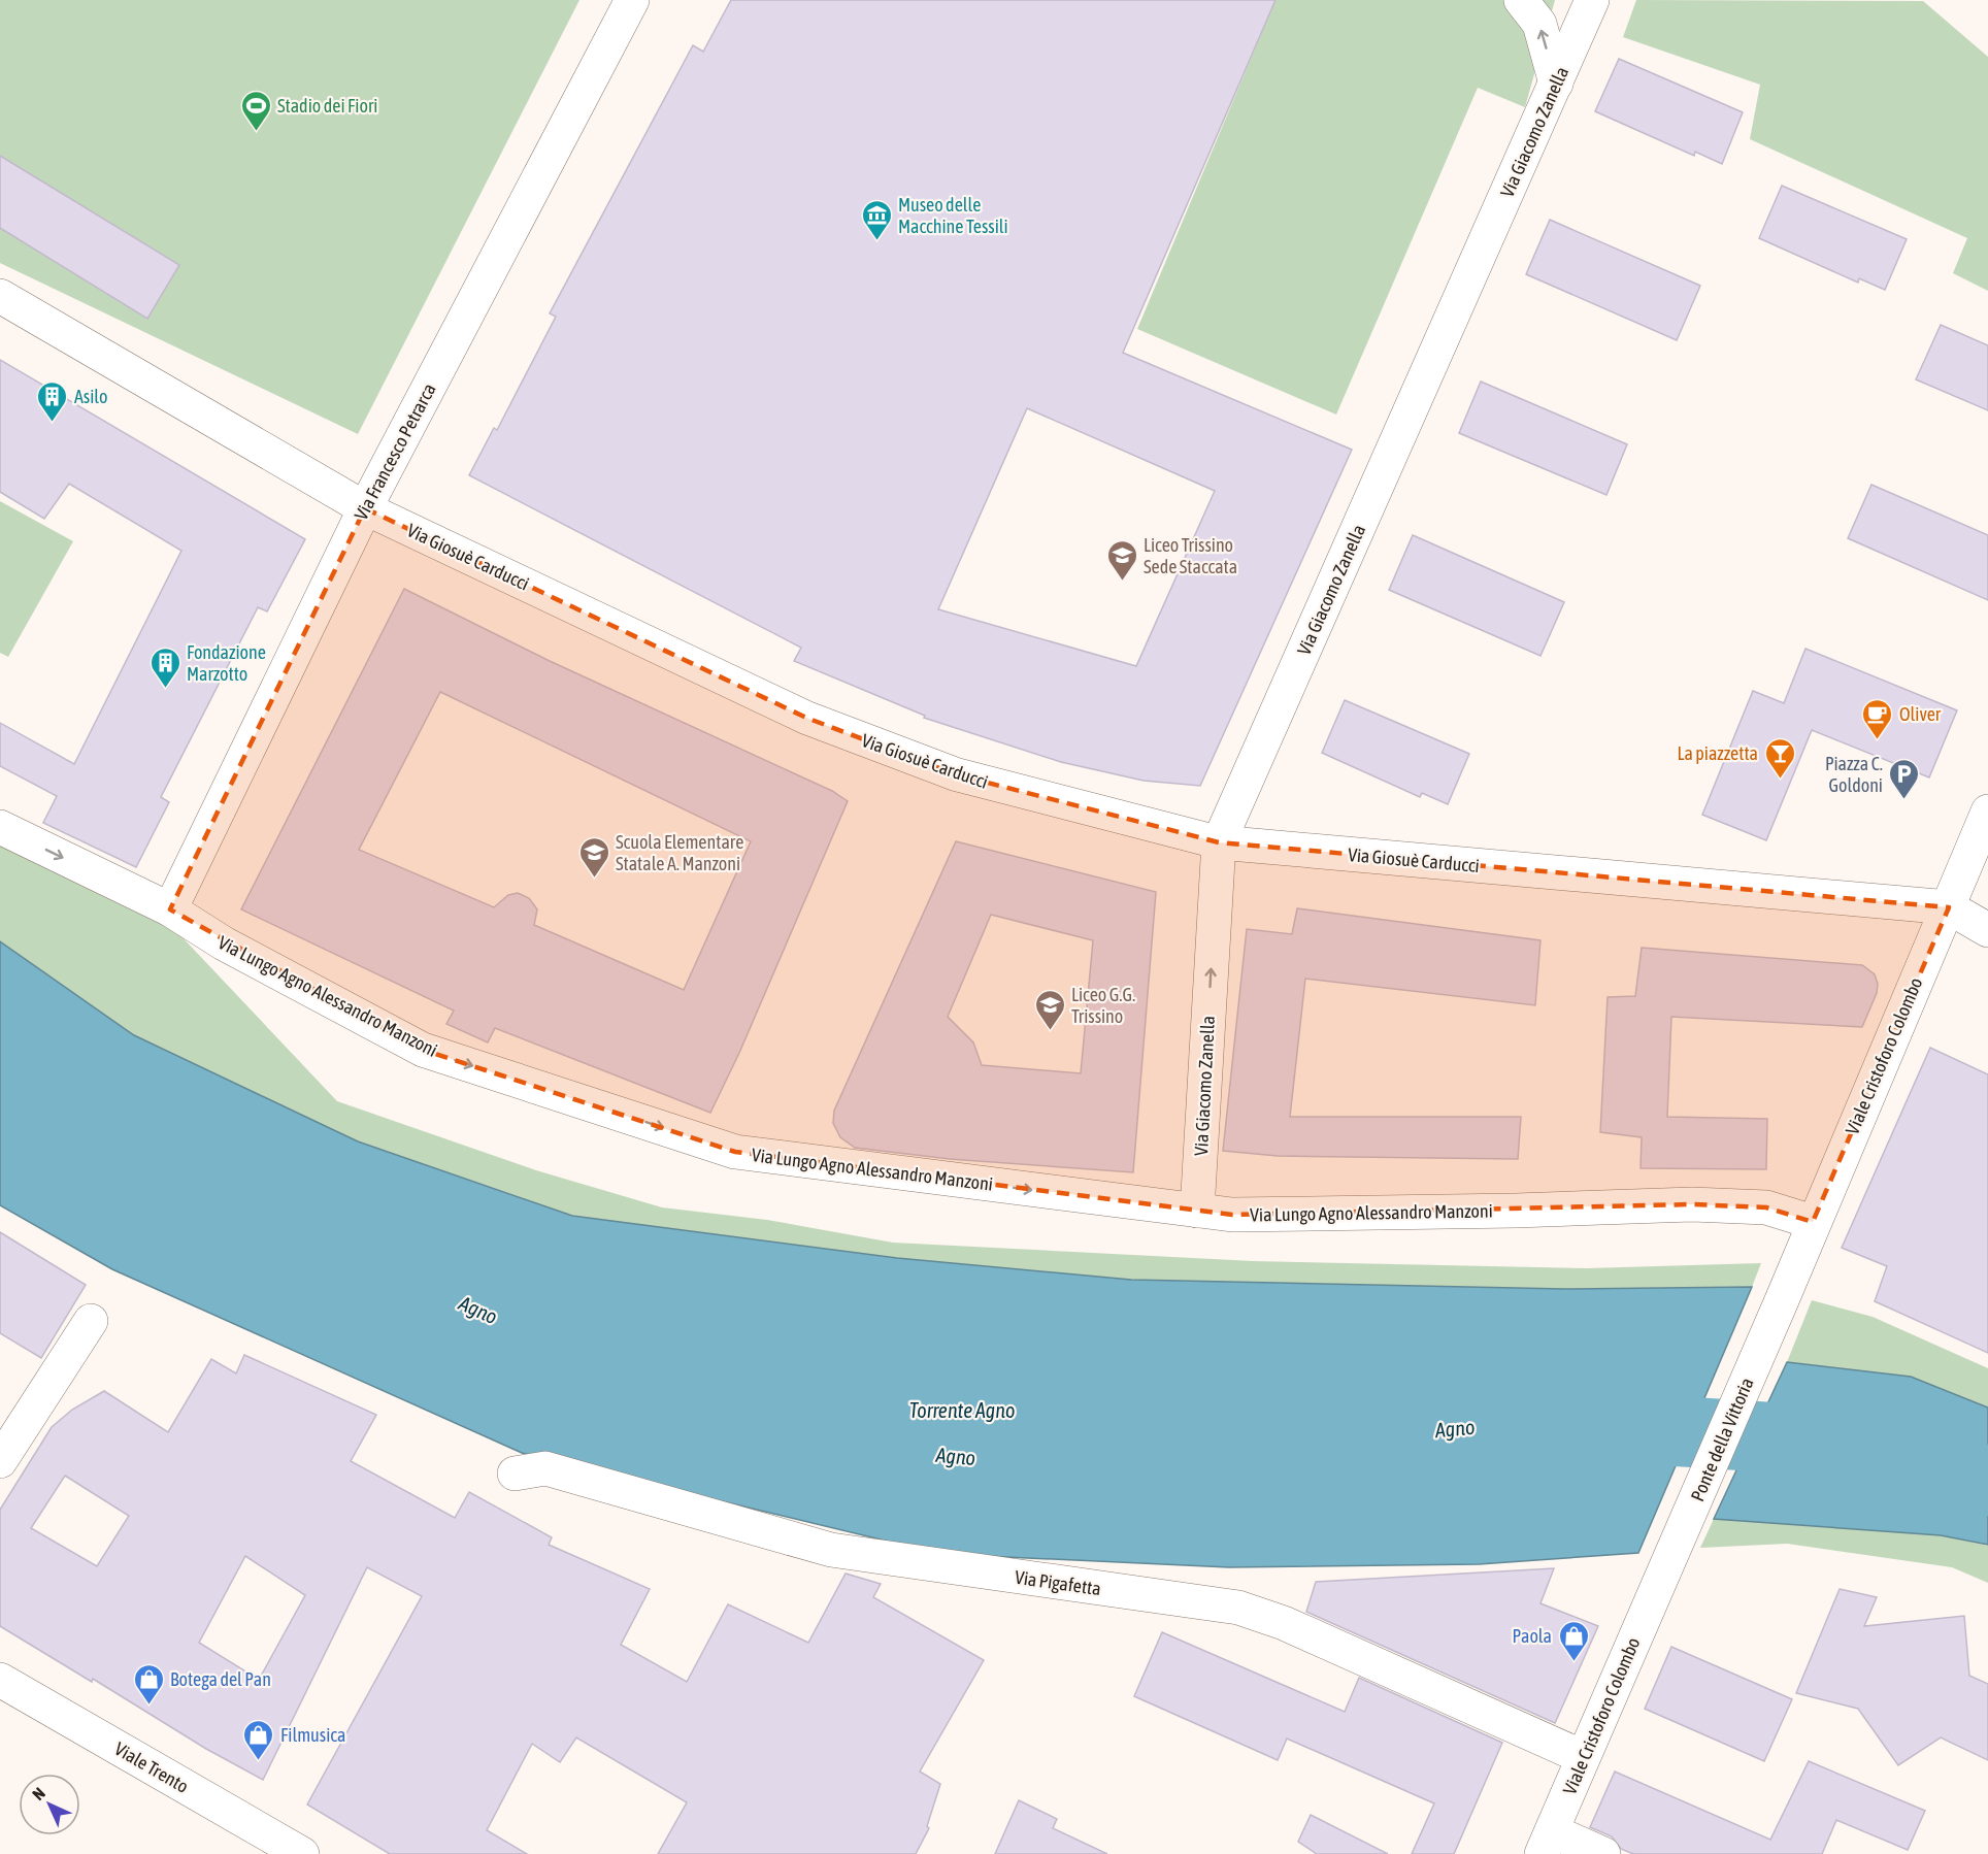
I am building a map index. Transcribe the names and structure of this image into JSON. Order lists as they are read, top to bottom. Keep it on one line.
{"streets":{"street":["Via Giacomo Zanella","Via Francesco Petrarca","Via Giosuè Carducci","Via Lungo Agno Alessandro Manzoni","Viale Cristoforo Colombo","Ponte della Vittoria","Via Pigafetta","Viale Trento"]},"crossings":[["Via Giacomo Zanella","Via Giosuè Carducci"],["Via Giacomo Zanella","Via Lungo Agno Alessandro Manzoni"],["Via Francesco Petrarca","Via Giosuè Carducci"],["Via Francesco Petrarca","Via Lungo Agno Alessandro Manzoni"],["Via Giosuè Carducci","Viale Cristoforo Colombo"],["Via Lungo Agno Alessandro Manzoni","Viale Cristoforo Colombo"],["Viale Cristoforo Colombo","Ponte della Vittoria"],["Viale Cristoforo Colombo","Via Pigafetta"]],"one_way":["Via Lungo Agno Alessandro Manzoni"],"water":["Agno","Torrente Agno"],"places":{"sports":["Stadio dei Fiori"],"museum":["Museo delle Macchine Tessili"],"building":["Asilo","Fondazione Marzotto"],"school or university":["Liceo Trissino Sede Staccata","Scuola Elementare Statale A. Manzoni","Liceo G.G. Trissino"],"cafe":["Oliver"],"bar":["La piazzetta"],"parking":["Piazza C. Goldoni"],"shop":["Paola","Botega del Pan","Filmusica"]},"north":"top left"}
